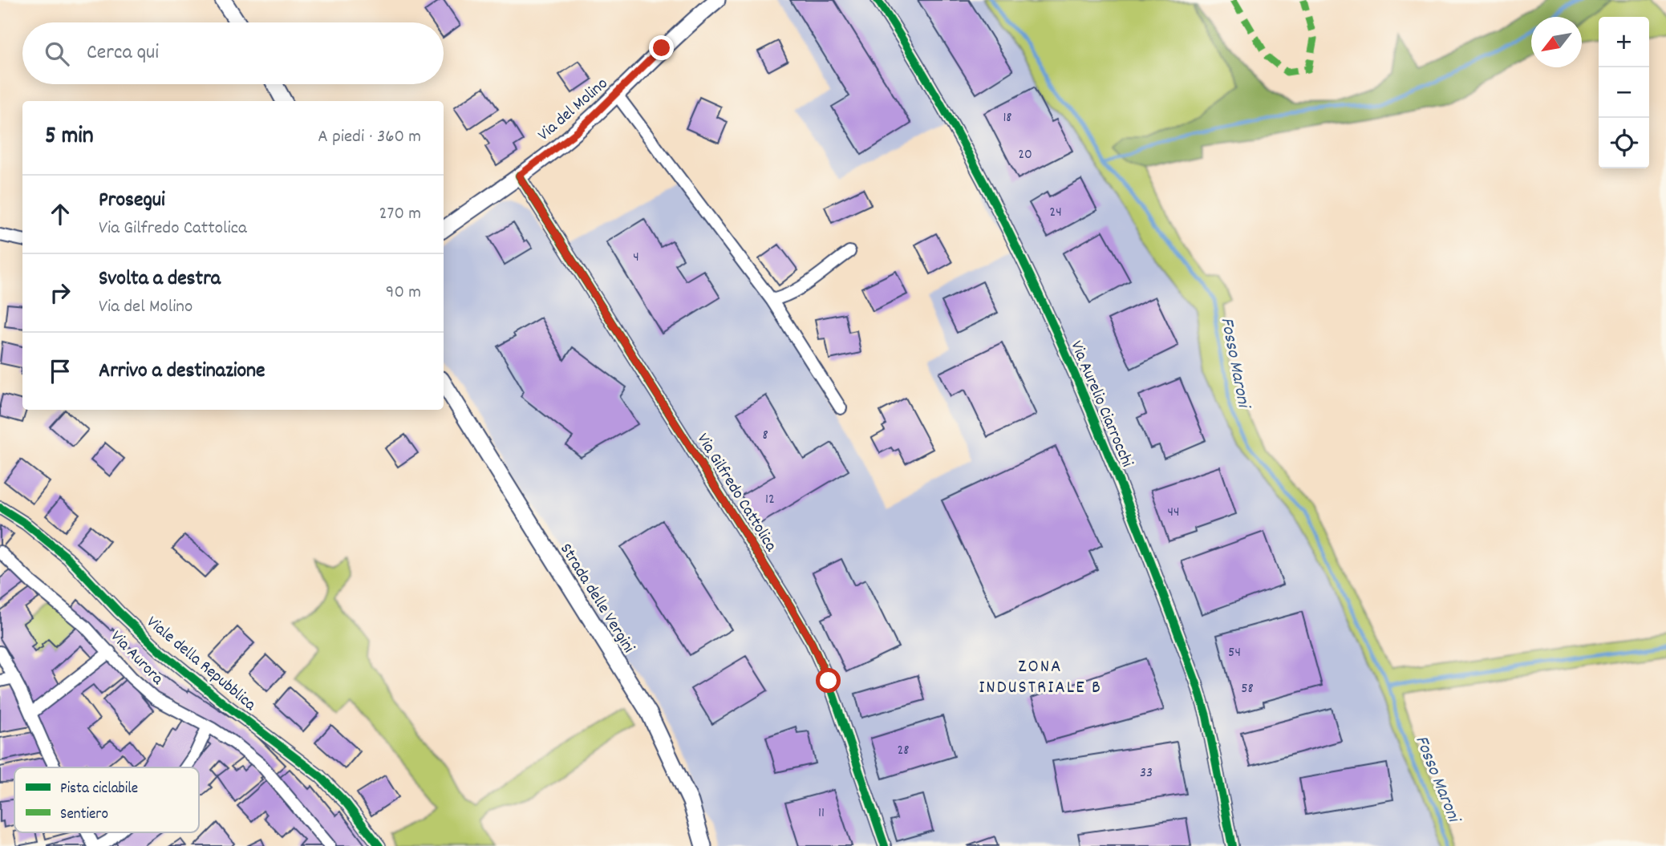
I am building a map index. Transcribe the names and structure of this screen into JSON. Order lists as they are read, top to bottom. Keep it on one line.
{"streets":{"main road":["Via del Molino","Strada delle Vergini"],"street":["Via Aurelio Ciarrocchi","Via Gilfredo Cattolica","Via Aurora","Viale della Repubblica"]},"crossings":[["Via del Molino","Via Gilfredo Cattolica"]],"districts":["ZONA INDUSTRIALE B"],"water":["Fosso Maroni"],"house_numbers":["18","20","24","4","8","12","44","54","58","28","33","11"],"legend":["Pista ciclabile","Sentiero"],"north":"bottom left","page":{"map_buttons":["+","−"],"search":"Cerca qui","heading":["5 min","A piedi · 360 m"],"list":[["Prosegui","Via Gilfredo Cattolica","270 m"],["Svolta a destra","Via del Molino","90 m"],"Arrivo a destinazione"]}}
